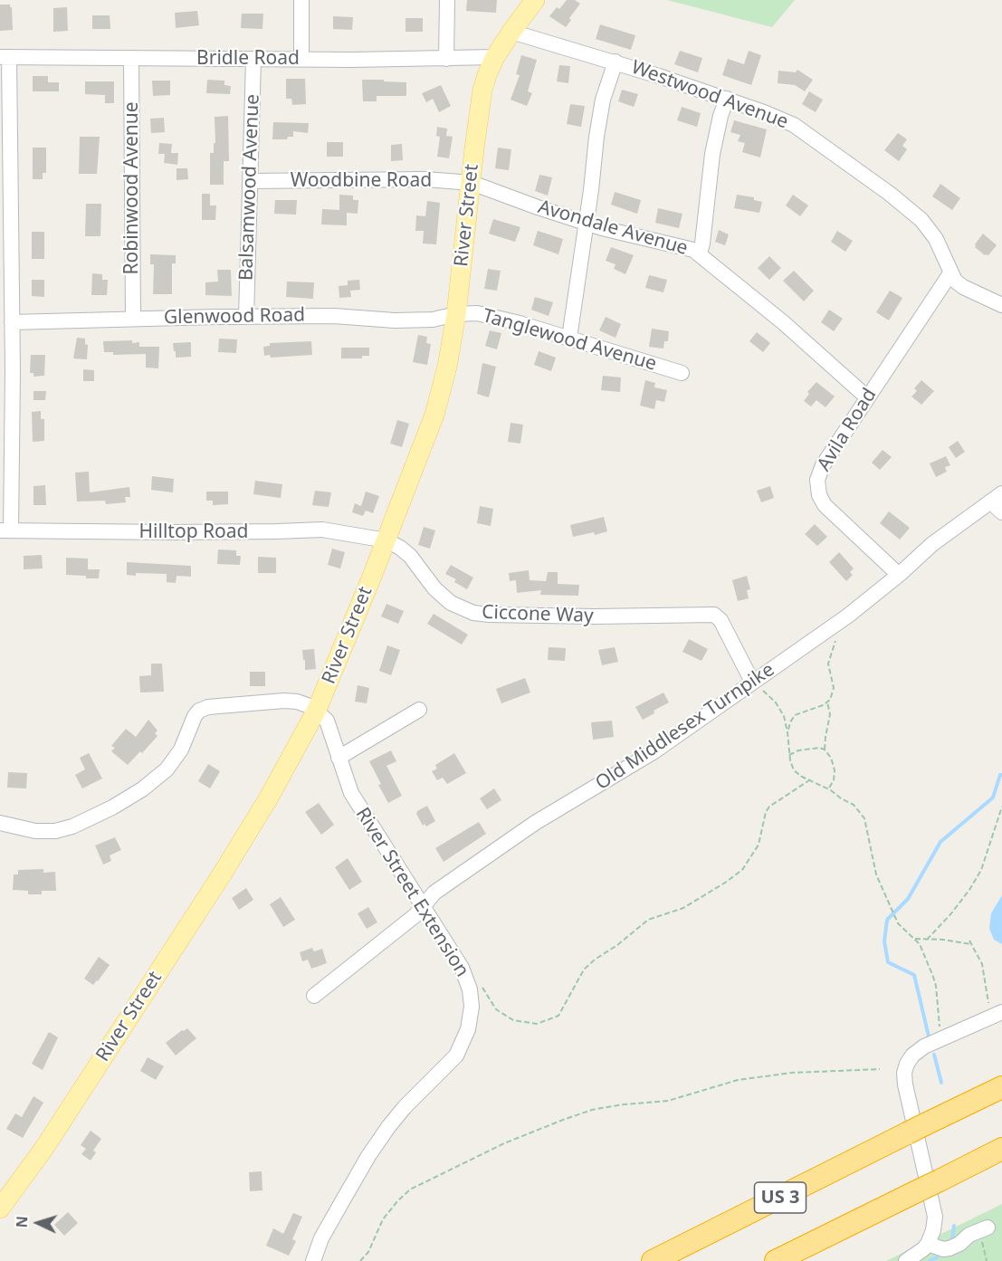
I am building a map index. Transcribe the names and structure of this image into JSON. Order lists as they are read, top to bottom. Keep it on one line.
{"streets":{"highway":["US 3"],"main road":["River Street"],"street":["Bridle Road","Westwood Avenue","Woodbine Road","Balsamwood Avenue","Robinwood Avenue","Avondale Avenue","Glenwood Road","Tanglewood Avenue","Avila Road","Hilltop Road","Ciccone Way","Old Middlesex Turnpike","River Street Extension"]},"crossings":[["Bridle Road","Balsamwood Avenue"],["Bridle Road","Robinwood Avenue"],["Bridle Road","River Street"],["Westwood Avenue","River Street"],["Westwood Avenue","Avila Road"],["Woodbine Road","Balsamwood Avenue"],["Woodbine Road","River Street"],["Woodbine Road","Avondale Avenue"],["Balsamwood Avenue","Glenwood Road"],["Robinwood Avenue","Glenwood Road"],["River Street","Avondale Avenue"],["River Street","Glenwood Road"],["River Street","Tanglewood Avenue"],["River Street","Hilltop Road"],["River Street","Ciccone Way"],["River Street","River Street Extension"],["Avondale Avenue","Avila Road"],["Glenwood Road","Tanglewood Avenue"],["Avila Road","Old Middlesex Turnpike"],["Hilltop Road","Ciccone Way"],["Ciccone Way","Old Middlesex Turnpike"],["Old Middlesex Turnpike","River Street Extension"]],"north":"left"}
